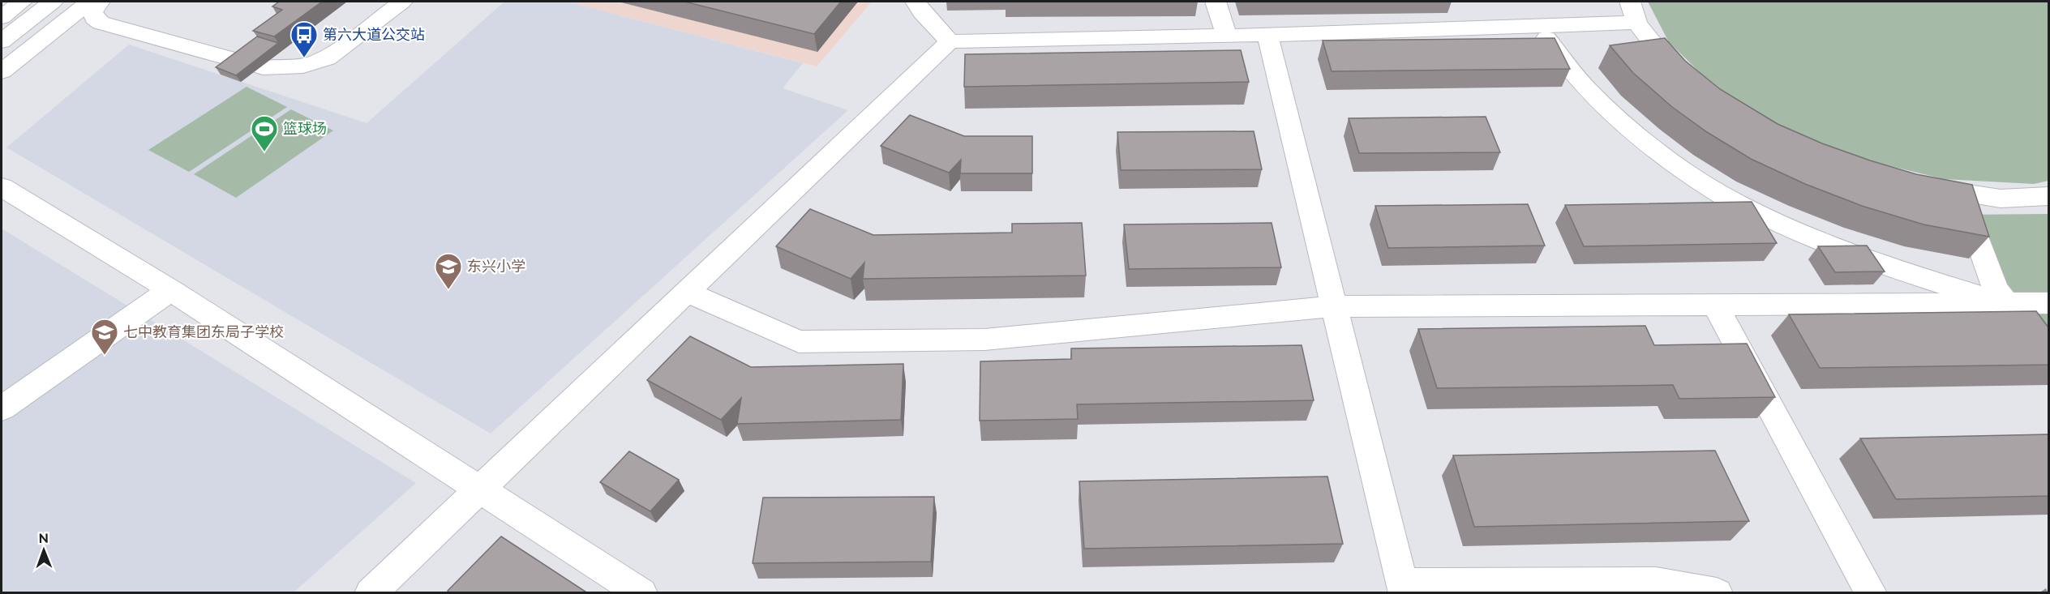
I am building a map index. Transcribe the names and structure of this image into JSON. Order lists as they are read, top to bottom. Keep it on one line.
{"places":{"bus stop":["第六大道公交站"],"sports":["篮球场"],"school or university":["东兴小学","七中教育集团东局子学校"]},"north":"top"}
